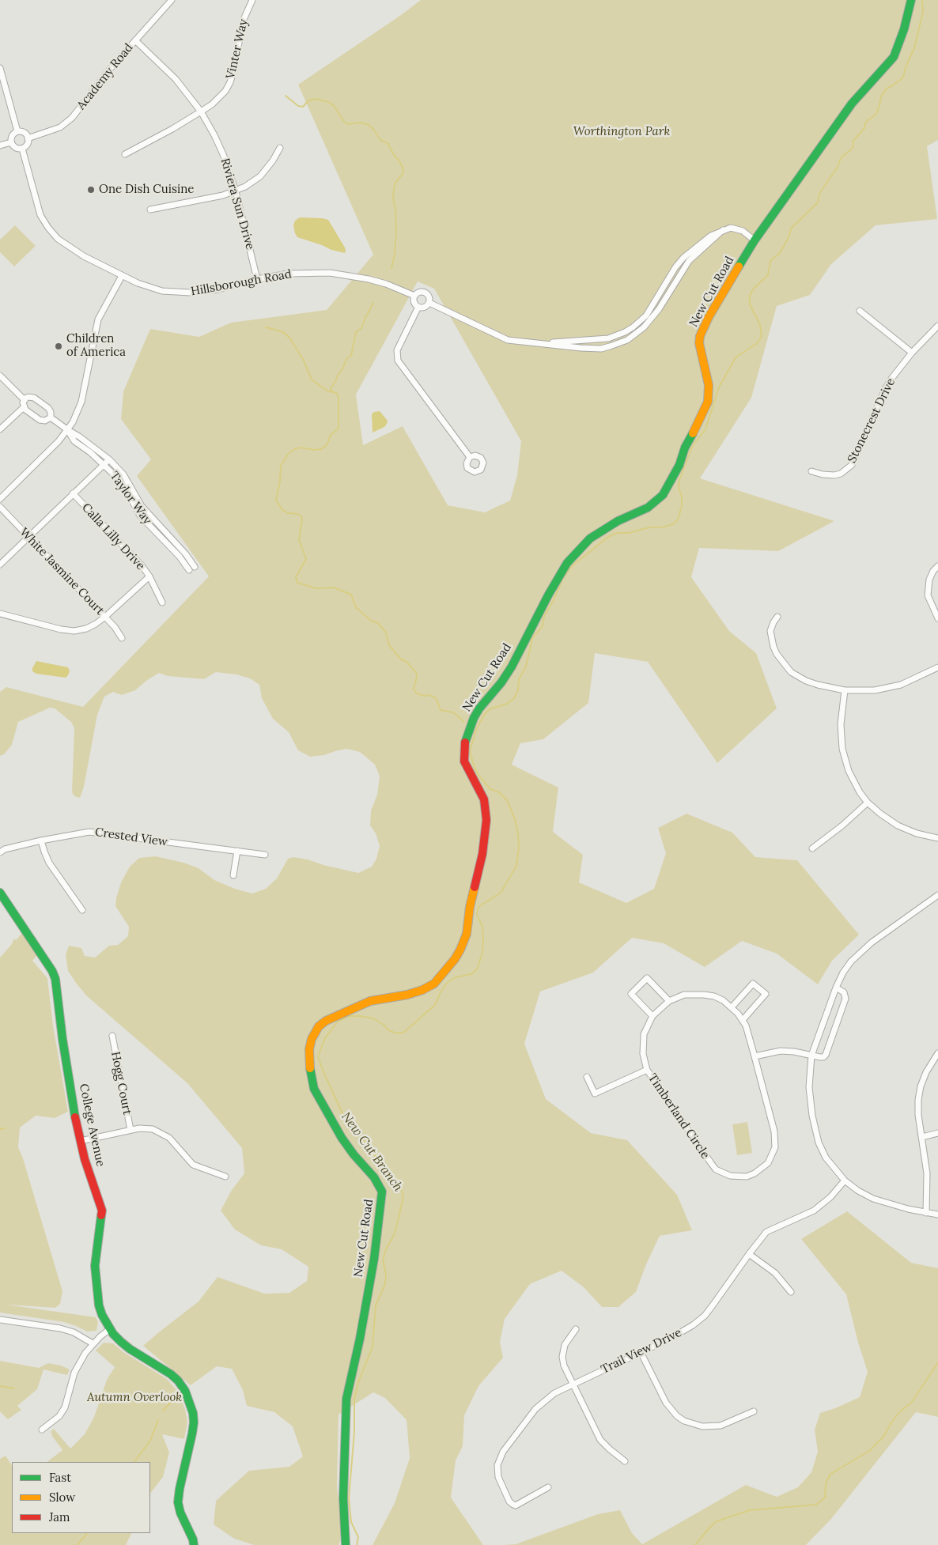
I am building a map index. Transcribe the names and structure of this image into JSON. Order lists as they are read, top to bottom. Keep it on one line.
{"streets":{"street":["Vinter Way","Academy Road","Riviera Sun Drive","Hillsborough Road","New Cut Road","Stonecrest Drive","Taylor Way","Calla Lilly Drive","White Jasmine Court","Crested View","Hogg Court","Timberland Circle","College Avenue","Trail View Drive"]},"crossings":[["Vinter Way","Riviera Sun Drive"],["Academy Road","Riviera Sun Drive"],["Academy Road","Hillsborough Road"],["Riviera Sun Drive","Hillsborough Road"]],"water":["New Cut Branch"],"parks":["Worthington Park","Autumn Overlook"],"places":["One Dish Cuisine","Children of America"],"legend":["Fast","Slow","Jam"]}
